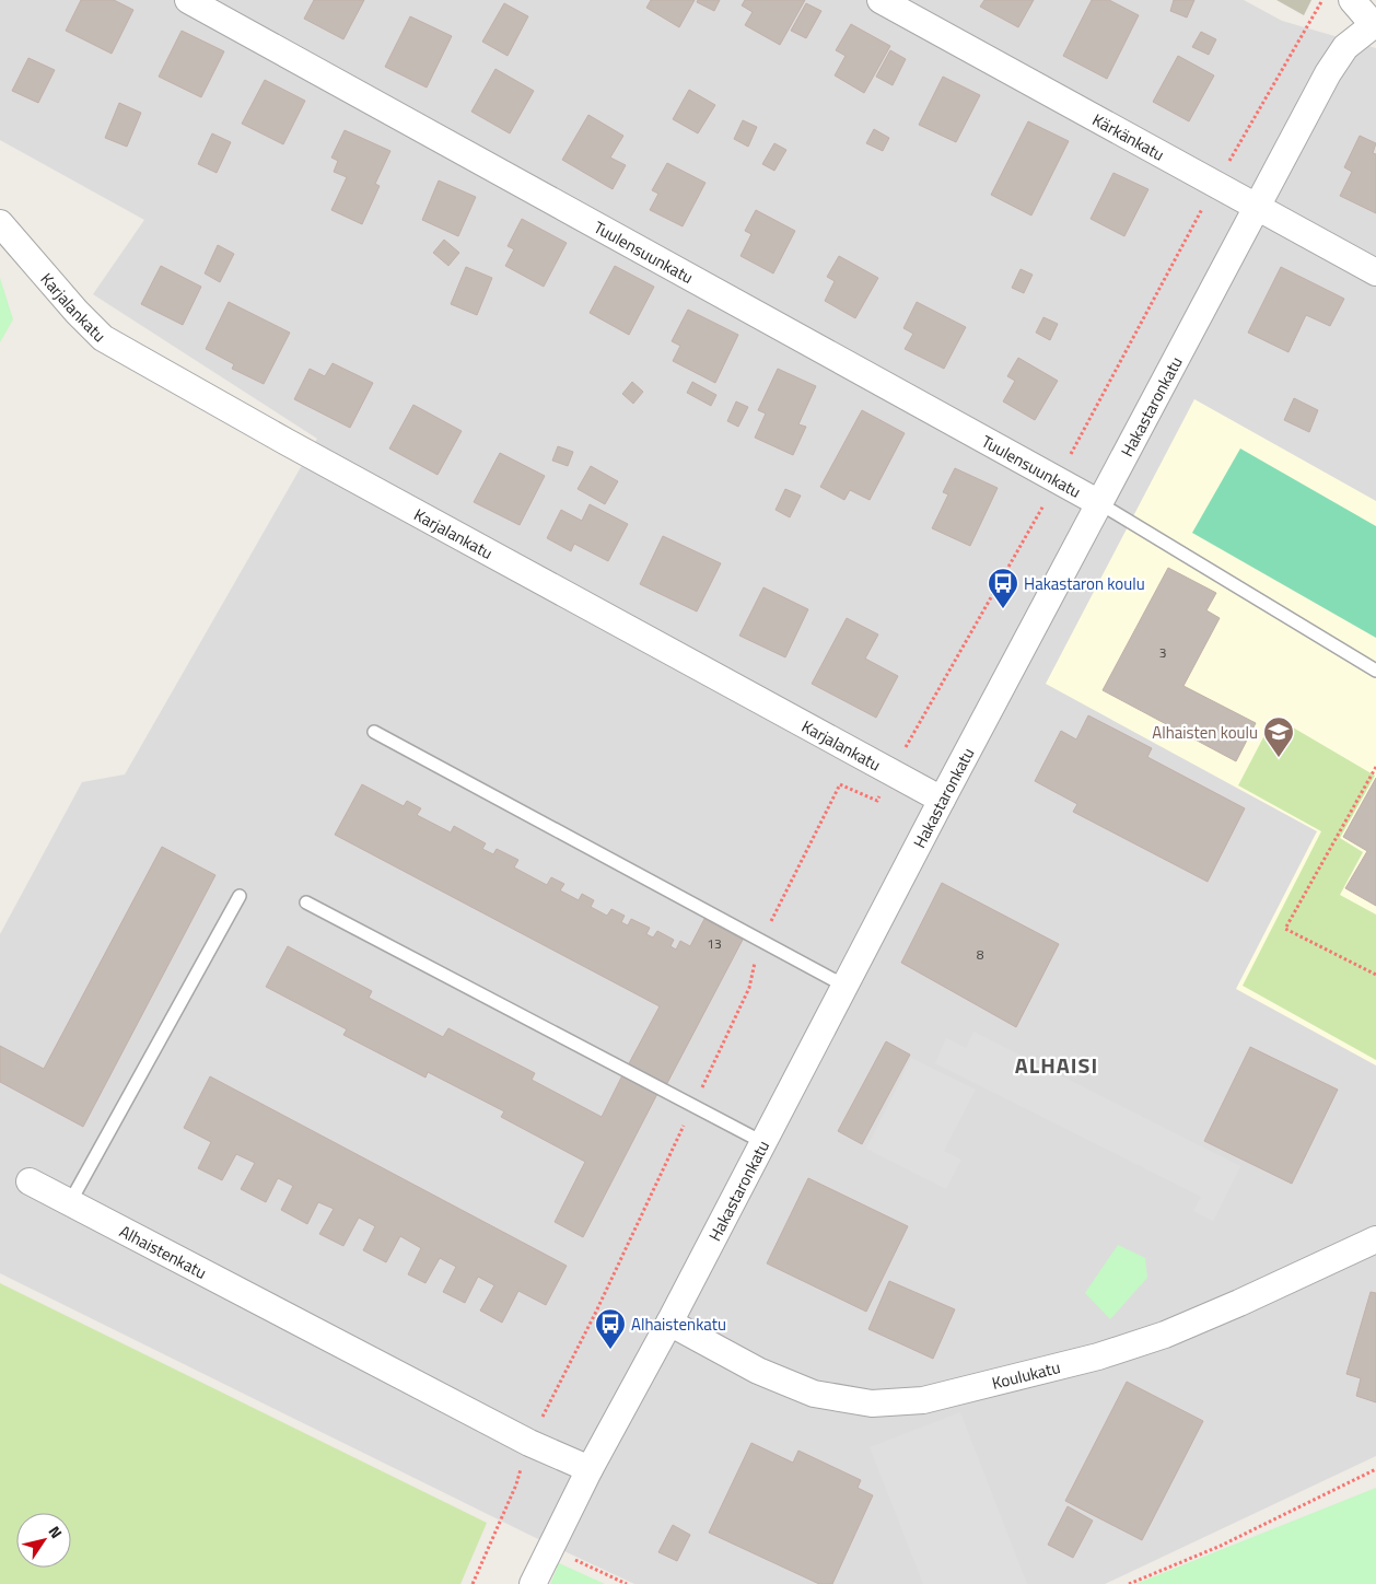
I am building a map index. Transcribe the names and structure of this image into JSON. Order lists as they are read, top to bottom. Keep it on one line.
{"streets":{"street":["Kärkänkatu","Tuulensuunkatu","Karjalankatu","Hakastaronkatu","Alhaistenkatu","Koulukatu"]},"crossings":[["Kärkänkatu","Hakastaronkatu"],["Tuulensuunkatu","Hakastaronkatu"],["Karjalankatu","Hakastaronkatu"],["Hakastaronkatu","Alhaistenkatu"],["Hakastaronkatu","Koulukatu"]],"districts":["ALHAISI"],"places":{"bus stop":["Hakastaron koulu","Alhaistenkatu"],"school or university":["Alhaisten koulu"]},"house_numbers":["3","13","8"],"north":"top right"}
